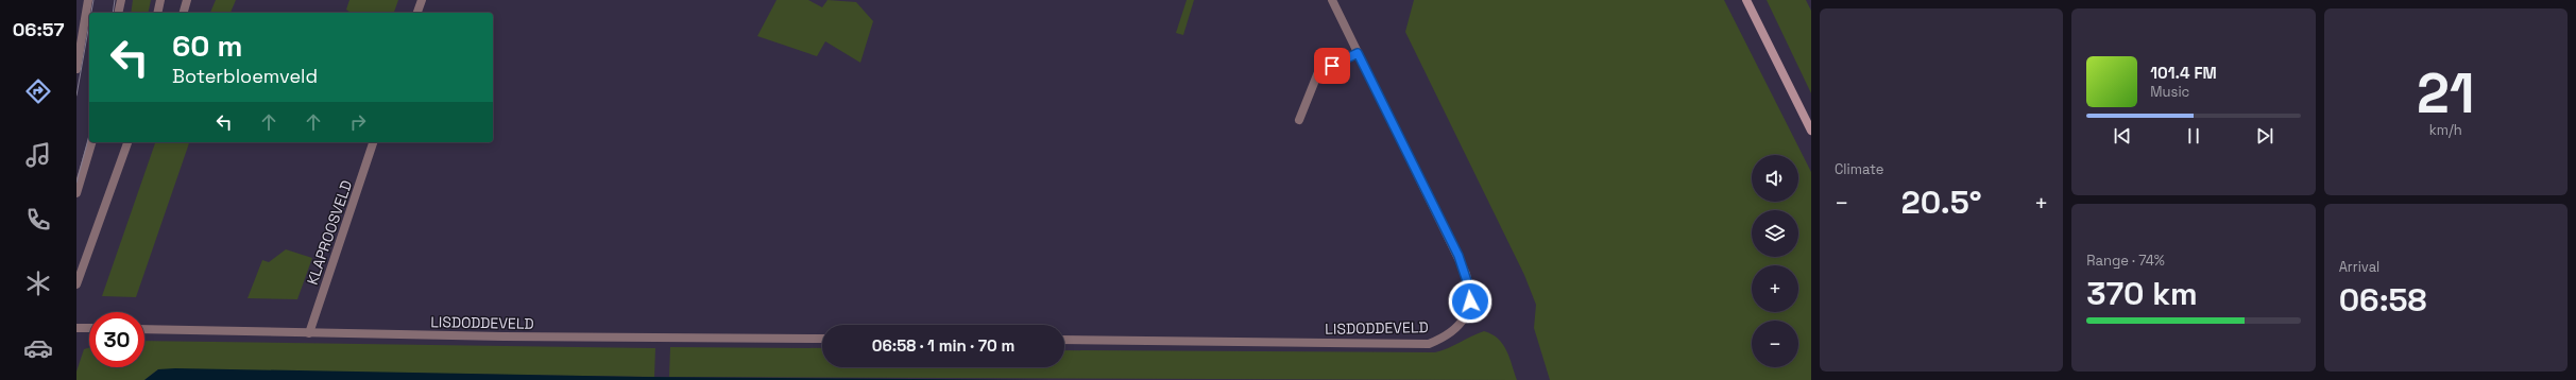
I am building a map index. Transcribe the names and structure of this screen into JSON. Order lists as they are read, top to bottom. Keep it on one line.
{"streets":{"street":["KLAPROOSVELD","LISDODDEVELD"]},"crossings":[["KLAPROOSVELD","LISDODDEVELD"]],"page":{"tabs":"06:57","tile":["Climate",["21","km/h"],["Range · 74%","370 km"],["Arrival","06:58"]],"turn":["60 m","Boterbloemveld"],"song":["101.4 FM","Music"],"map_buttons":["+","−"],"heat":["−","20.5°","+"],"limit":"30","trip":"06:58 · 1 min · 70 m"}}
